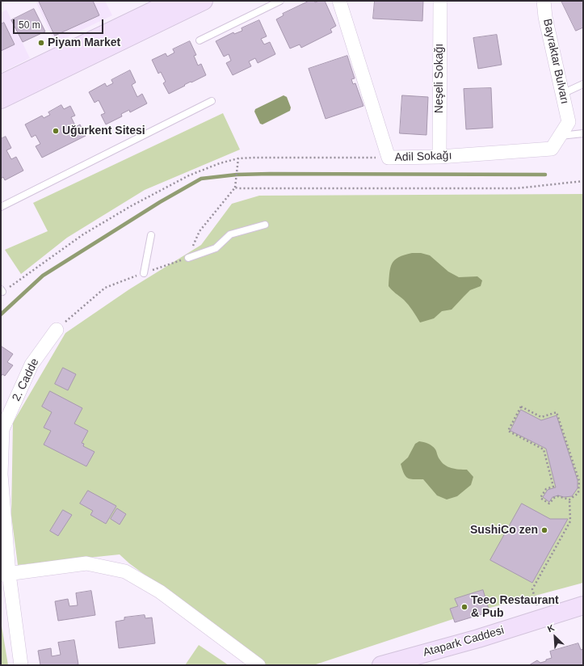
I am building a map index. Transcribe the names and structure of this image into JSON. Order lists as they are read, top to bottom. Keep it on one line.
{"streets":{"street":["Bayraktar Bulvarı","Neşeli Sokağı","Adil Sokağı","2. Cadde","Atapark Caddesi"]},"crossings":[["Bayraktar Bulvarı","Adil Sokağı"],["Neşeli Sokağı","Adil Sokağı"]],"places":["Piyam Market","Uğurkent Sitesi","SushiCo zen","Teeo Restaurant & Pub"],"scale_bar":"50 m","north":"top left"}
